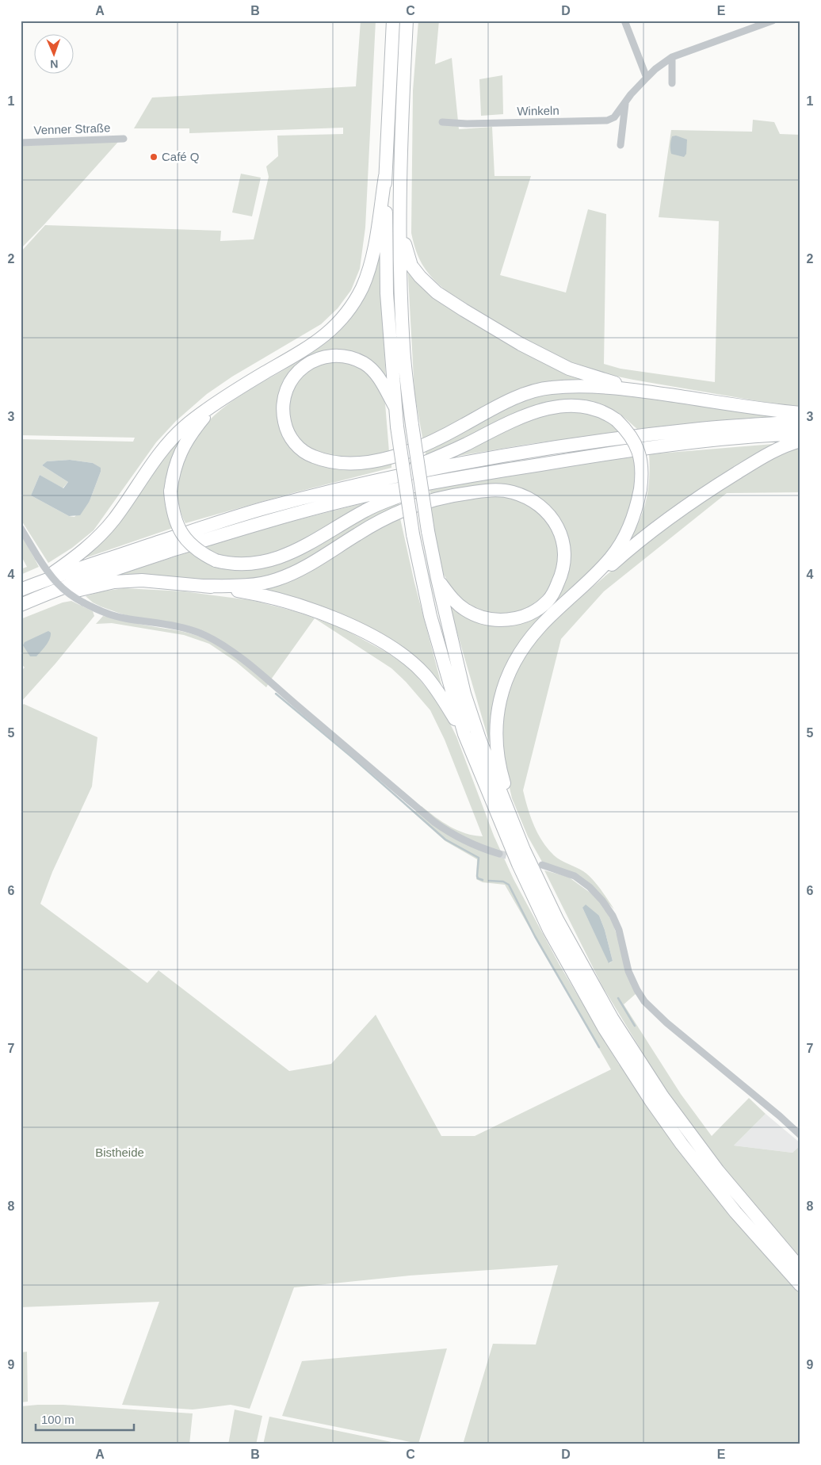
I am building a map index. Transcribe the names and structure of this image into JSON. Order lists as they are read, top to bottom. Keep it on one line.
{"streets":{"street":["Winkeln","Venner Straße"]},"parks":["Bistheide"],"places":["Café Q"],"scale_bar":"100 m","north":"bottom","grid":{"columns":["A","B","C","D","E"],"rows":["1","2","3","4","5","6","7","8","9"]}}
